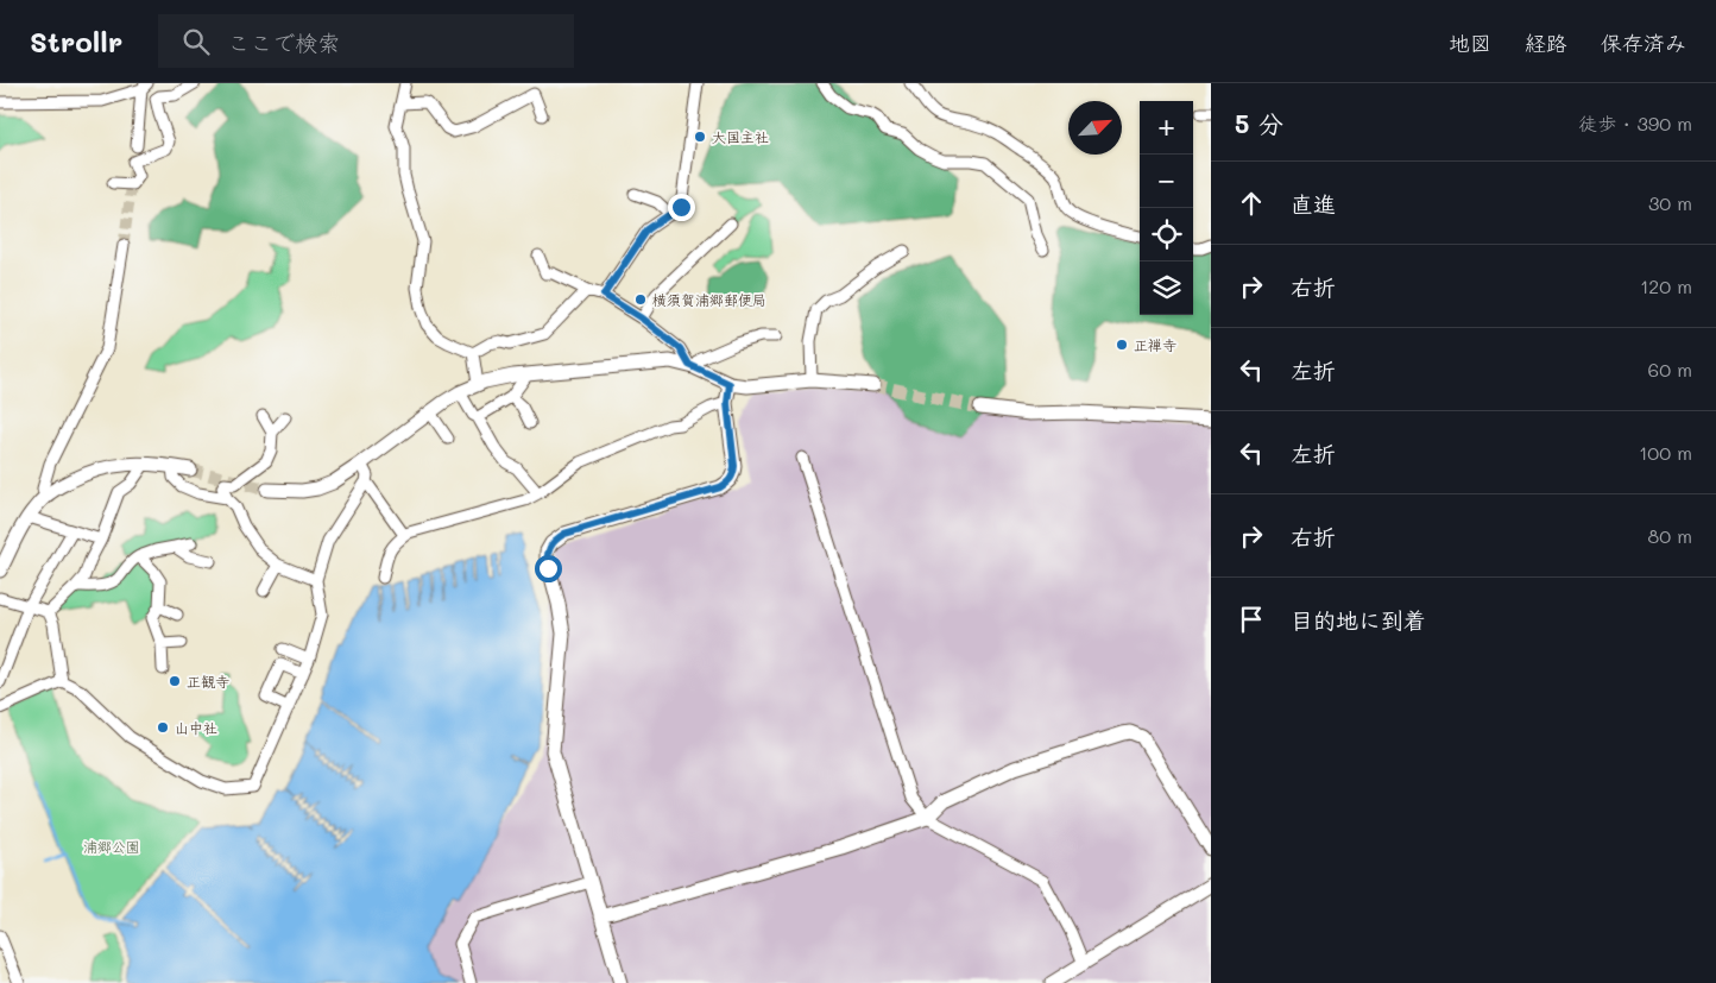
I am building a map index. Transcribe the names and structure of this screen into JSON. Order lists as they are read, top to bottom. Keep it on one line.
{"parks":["浦郷公園"],"places":["大国主社","横須賀浦郷郵便局","正禅寺","正観寺","山中社"],"north":"top right","page":{"header":"Strollr","search":"ここで検索","nav":["地図","経路","保存済み"],"heading":["5 分","徒歩 · 390 m"],"map_buttons":["+","−"],"list":[["直進","30 m"],["右折","120 m"],["左折","60 m"],["左折","100 m"],["右折","80 m"],"目的地に到着"]}}
